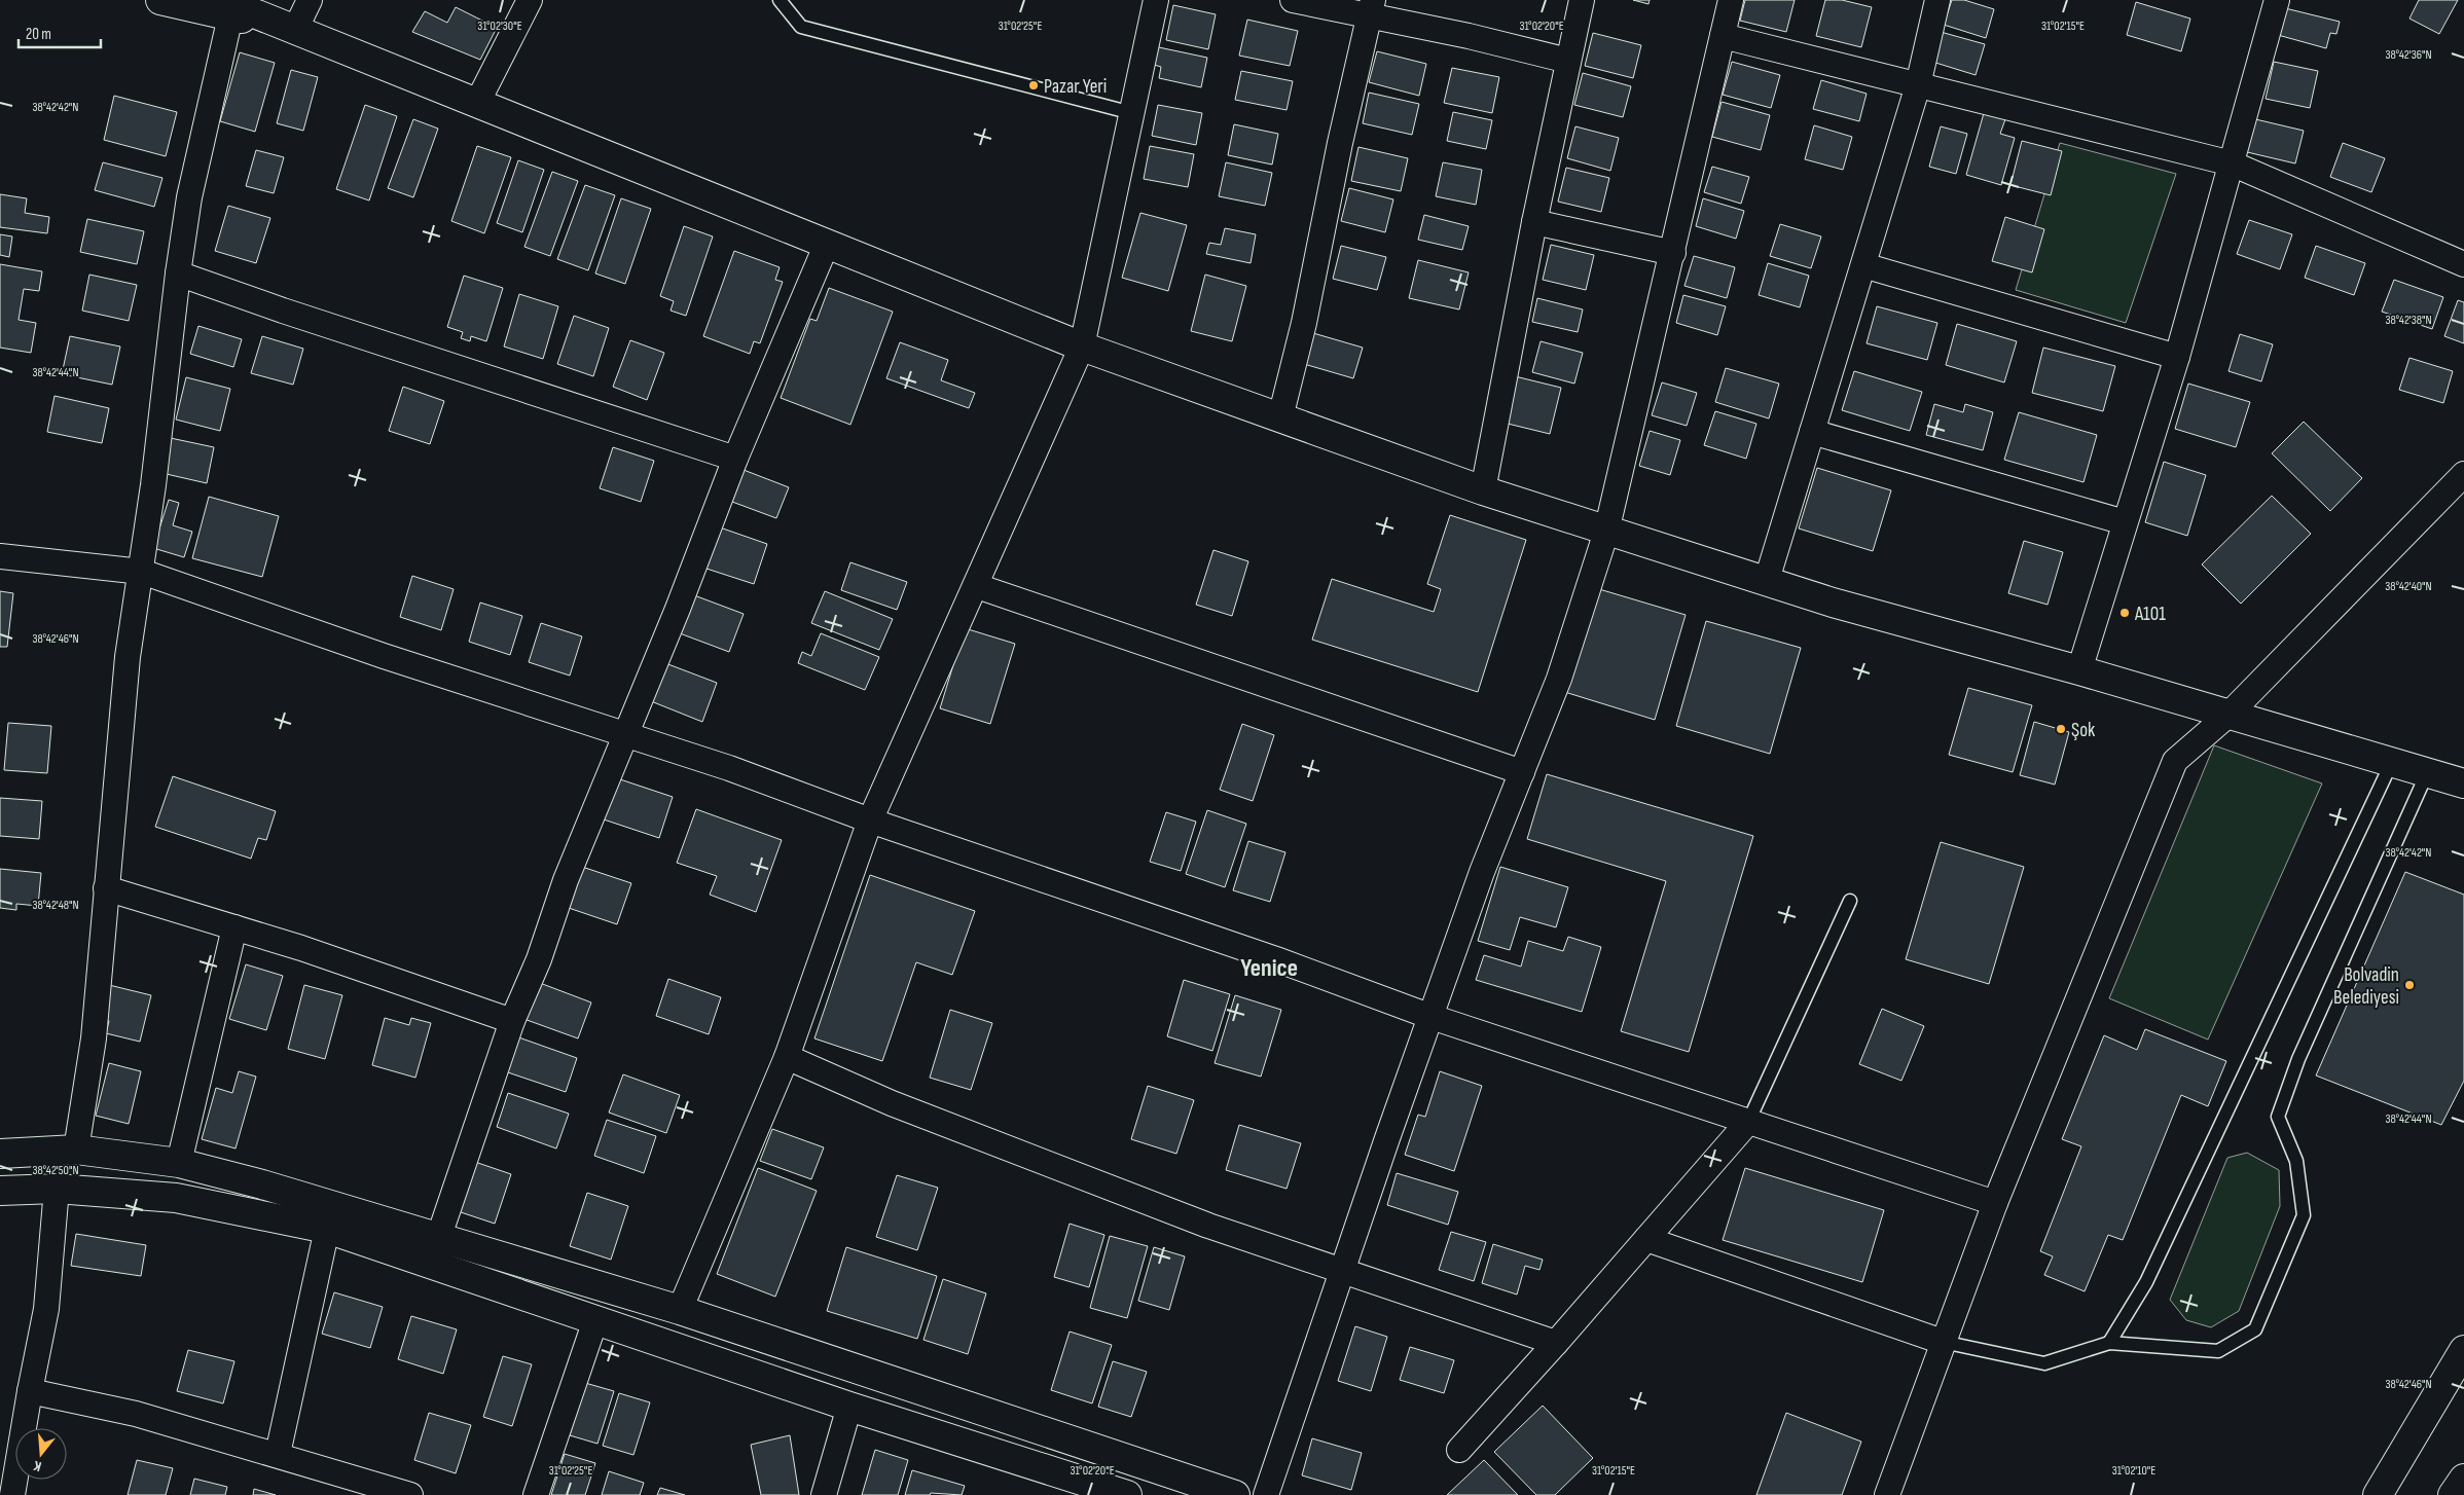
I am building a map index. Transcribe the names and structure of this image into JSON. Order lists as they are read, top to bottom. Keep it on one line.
{"districts":["Yenice"],"places":["Pazar Yeri","A101","Şok","Bolvadin Belediyesi"],"scale_bar":"20 m","north":"bottom","coordinates":["31°02'30\"E","31°02'25\"E","31°02'20\"E","31°02'15\"E","38°42'36\"N","38°42'42\"N","38°42'38\"N","38°42'44\"N","38°42'40\"N","38°42'46\"N","38°42'48\"N","38°42'50\"N","31°02'10\"E"]}
